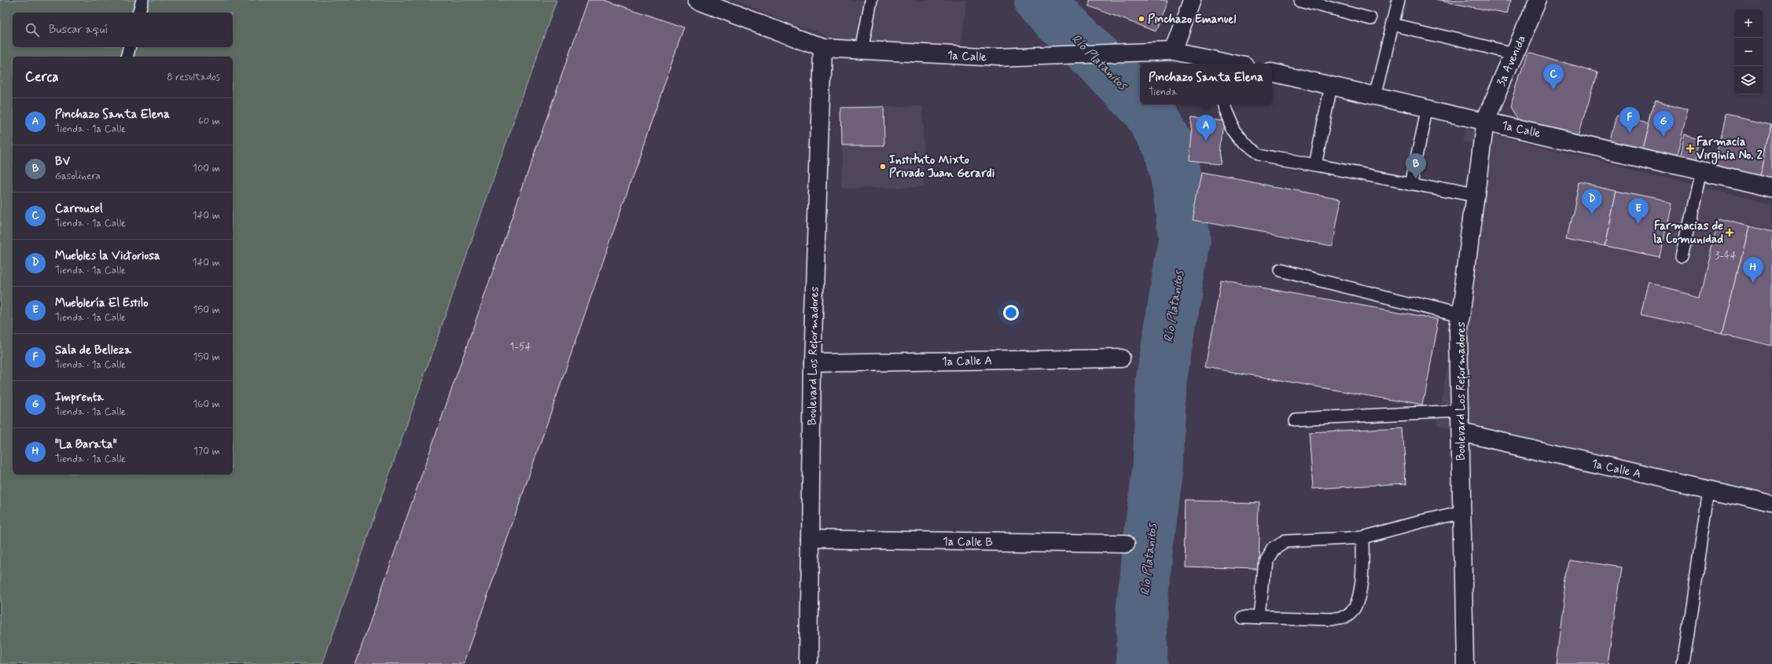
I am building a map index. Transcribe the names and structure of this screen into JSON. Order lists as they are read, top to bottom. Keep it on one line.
{"streets":{"main road":["1a Calle","3a Avenida","Boulevard Los Reformadores","1a Calle A","1a Calle B"]},"crossings":[["1a Calle","3a Avenida"],["1a Calle","Boulevard Los Reformadores"],["3a Avenida","Boulevard Los Reformadores"],["Boulevard Los Reformadores","1a Calle A"],["Boulevard Los Reformadores","1a Calle B"]],"water":["Río Platanitos"],"places":{"other":["Pinchazo Emanuel","Instituto Mixto Privado Juan Gerardi"],"health":["Farmacia Virginia No. 2","Farmacias de la Comunidad"]},"house_numbers":["3-44","1-54"],"page":{"map_buttons":["+","−"],"search":"Buscar aquí","heading":["Cerca","8 resultados"],"popup":["Pinchazo Santa Elena","Tienda"],"pins":["C","F","G","A","B","D","E","H"],"list":[{"mark":"A","name":"Pinchazo Santa Elena","note":"Tienda · 1a Calle","value":"60 m"},{"mark":"B","name":"BV","note":"Gasolinera","value":"100 m"},{"mark":"C","name":"Carrousel","note":"Tienda · 1a Calle","value":"140 m"},{"mark":"D","name":"Muebles la Victoriosa","note":"Tienda · 1a Calle","value":"140 m"},{"mark":"E","name":"Mueblería El Estilo","note":"Tienda · 1a Calle","value":"150 m"},{"mark":"F","name":"Sala de Belleza","note":"Tienda · 1a Calle","value":"150 m"},{"mark":"G","name":"Imprenta","note":"Tienda · 1a Calle","value":"160 m"},{"mark":"H","name":"\"La Barata\"","note":"Tienda · 1a Calle","value":"170 m"}]}}
